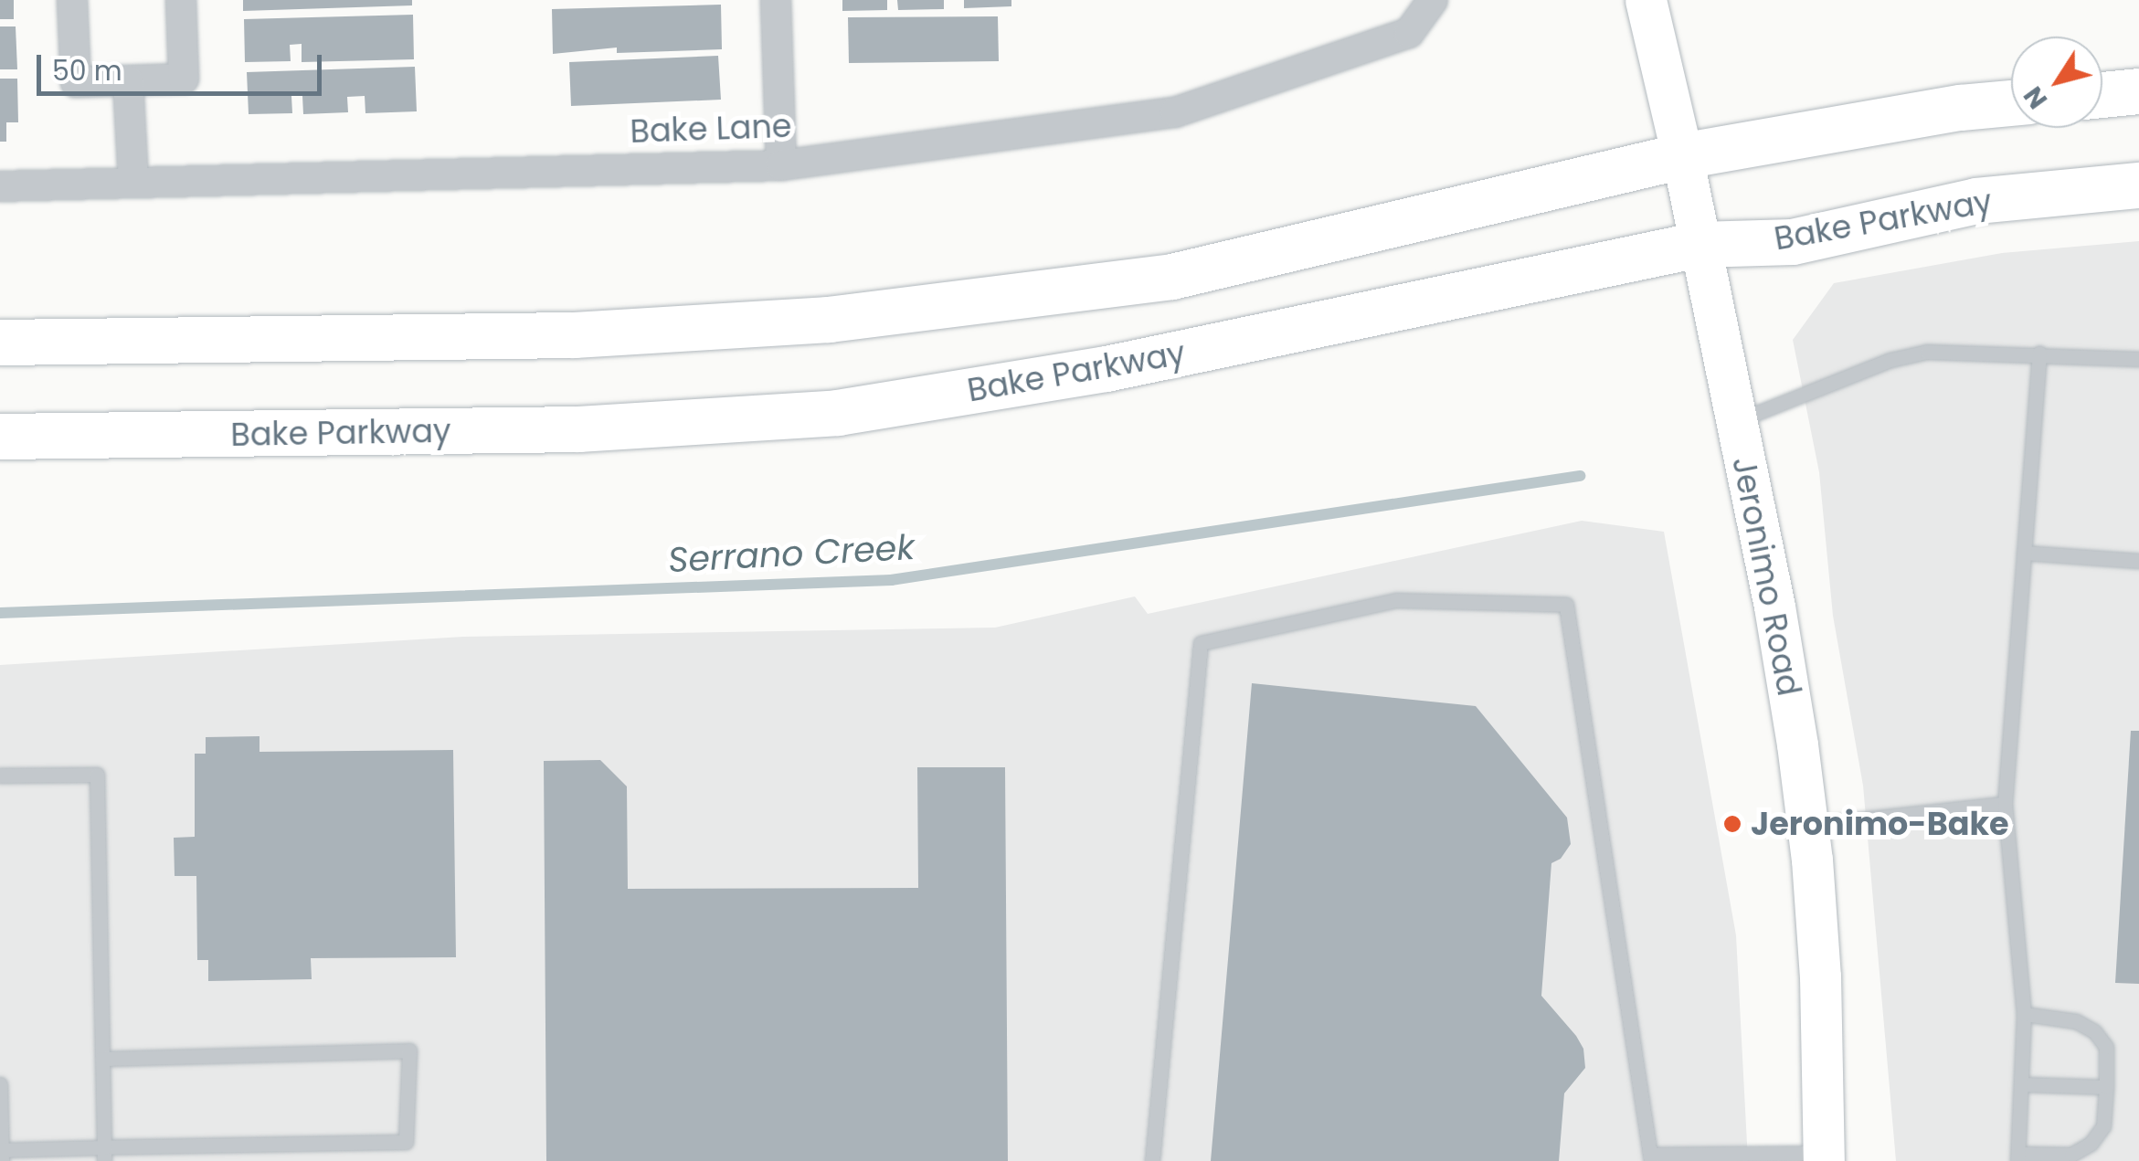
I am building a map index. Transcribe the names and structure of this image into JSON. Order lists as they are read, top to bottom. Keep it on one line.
{"streets":{"main road":["Bake Parkway","Jeronimo Road"],"street":["Bake Lane"]},"crossings":[["Bake Parkway","Jeronimo Road"]],"water":["Serrano Creek"],"places":["Jeronimo-Bake"],"scale_bar":"50 m","north":"bottom left"}
